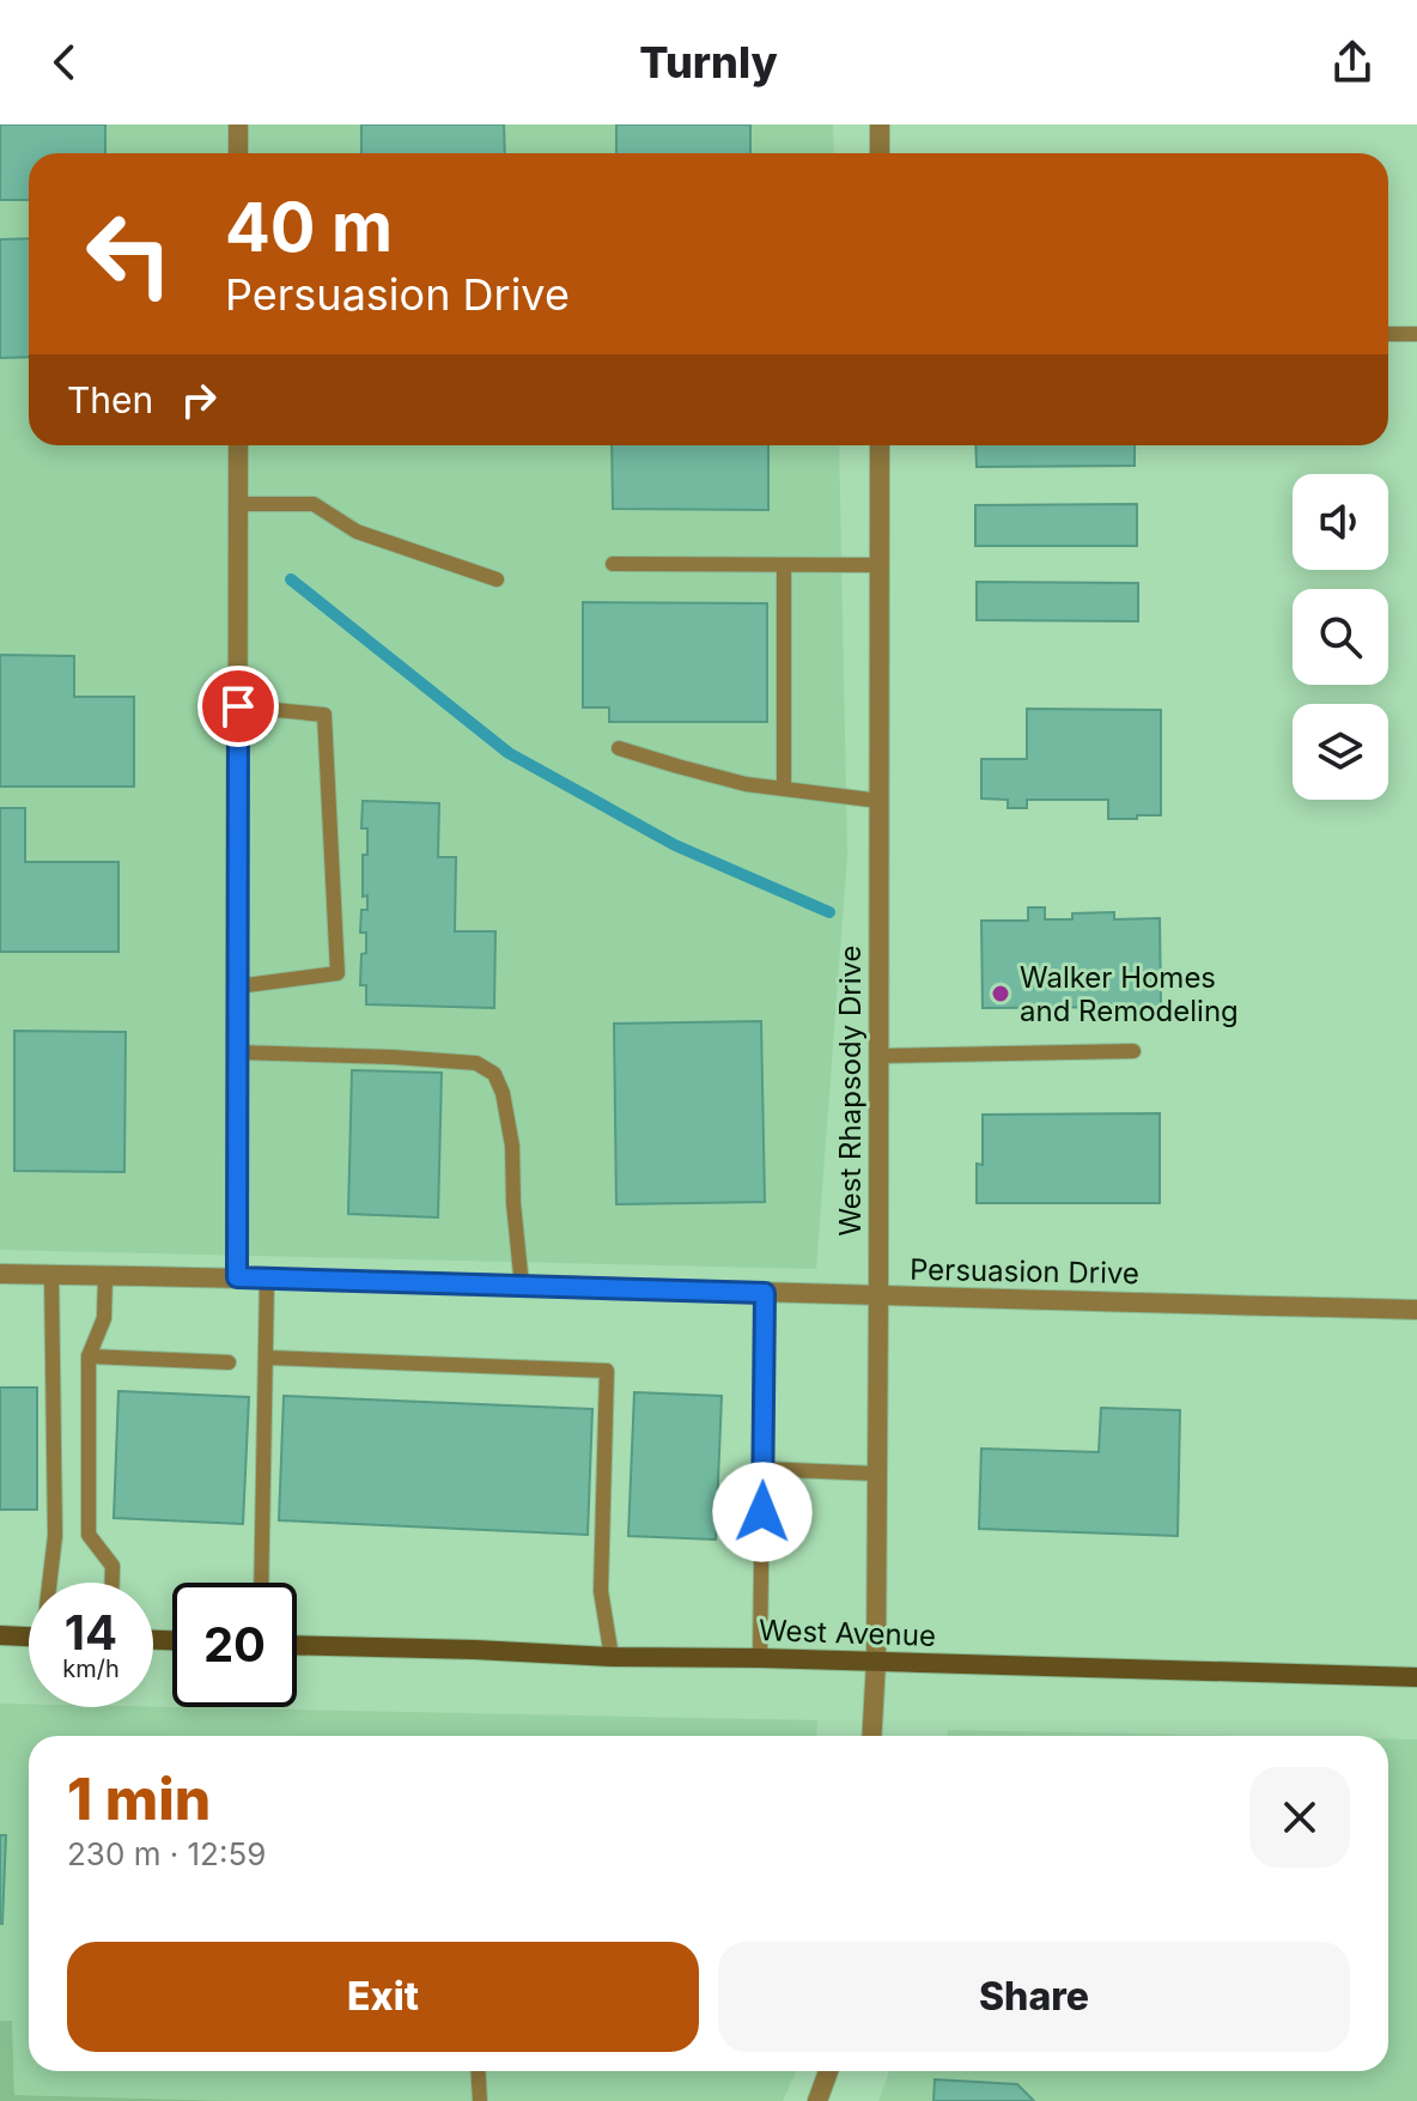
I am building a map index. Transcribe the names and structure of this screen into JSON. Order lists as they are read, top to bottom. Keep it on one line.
{"streets":{"main road":["West Avenue"],"street":["West Rhapsody Drive","Persuasion Drive"]},"crossings":[["West Rhapsody Drive","Persuasion Drive"],["West Rhapsody Drive","West Avenue"]],"places":["Walker Homes and Remodeling"],"page":{"header":"Turnly","turn":["40 m","Persuasion Drive"],"then":"Then","speed":"14 km/h","limit":"20","heading":["1 min","230 m · 12:59"],"buttons":["Exit","Share"]}}
